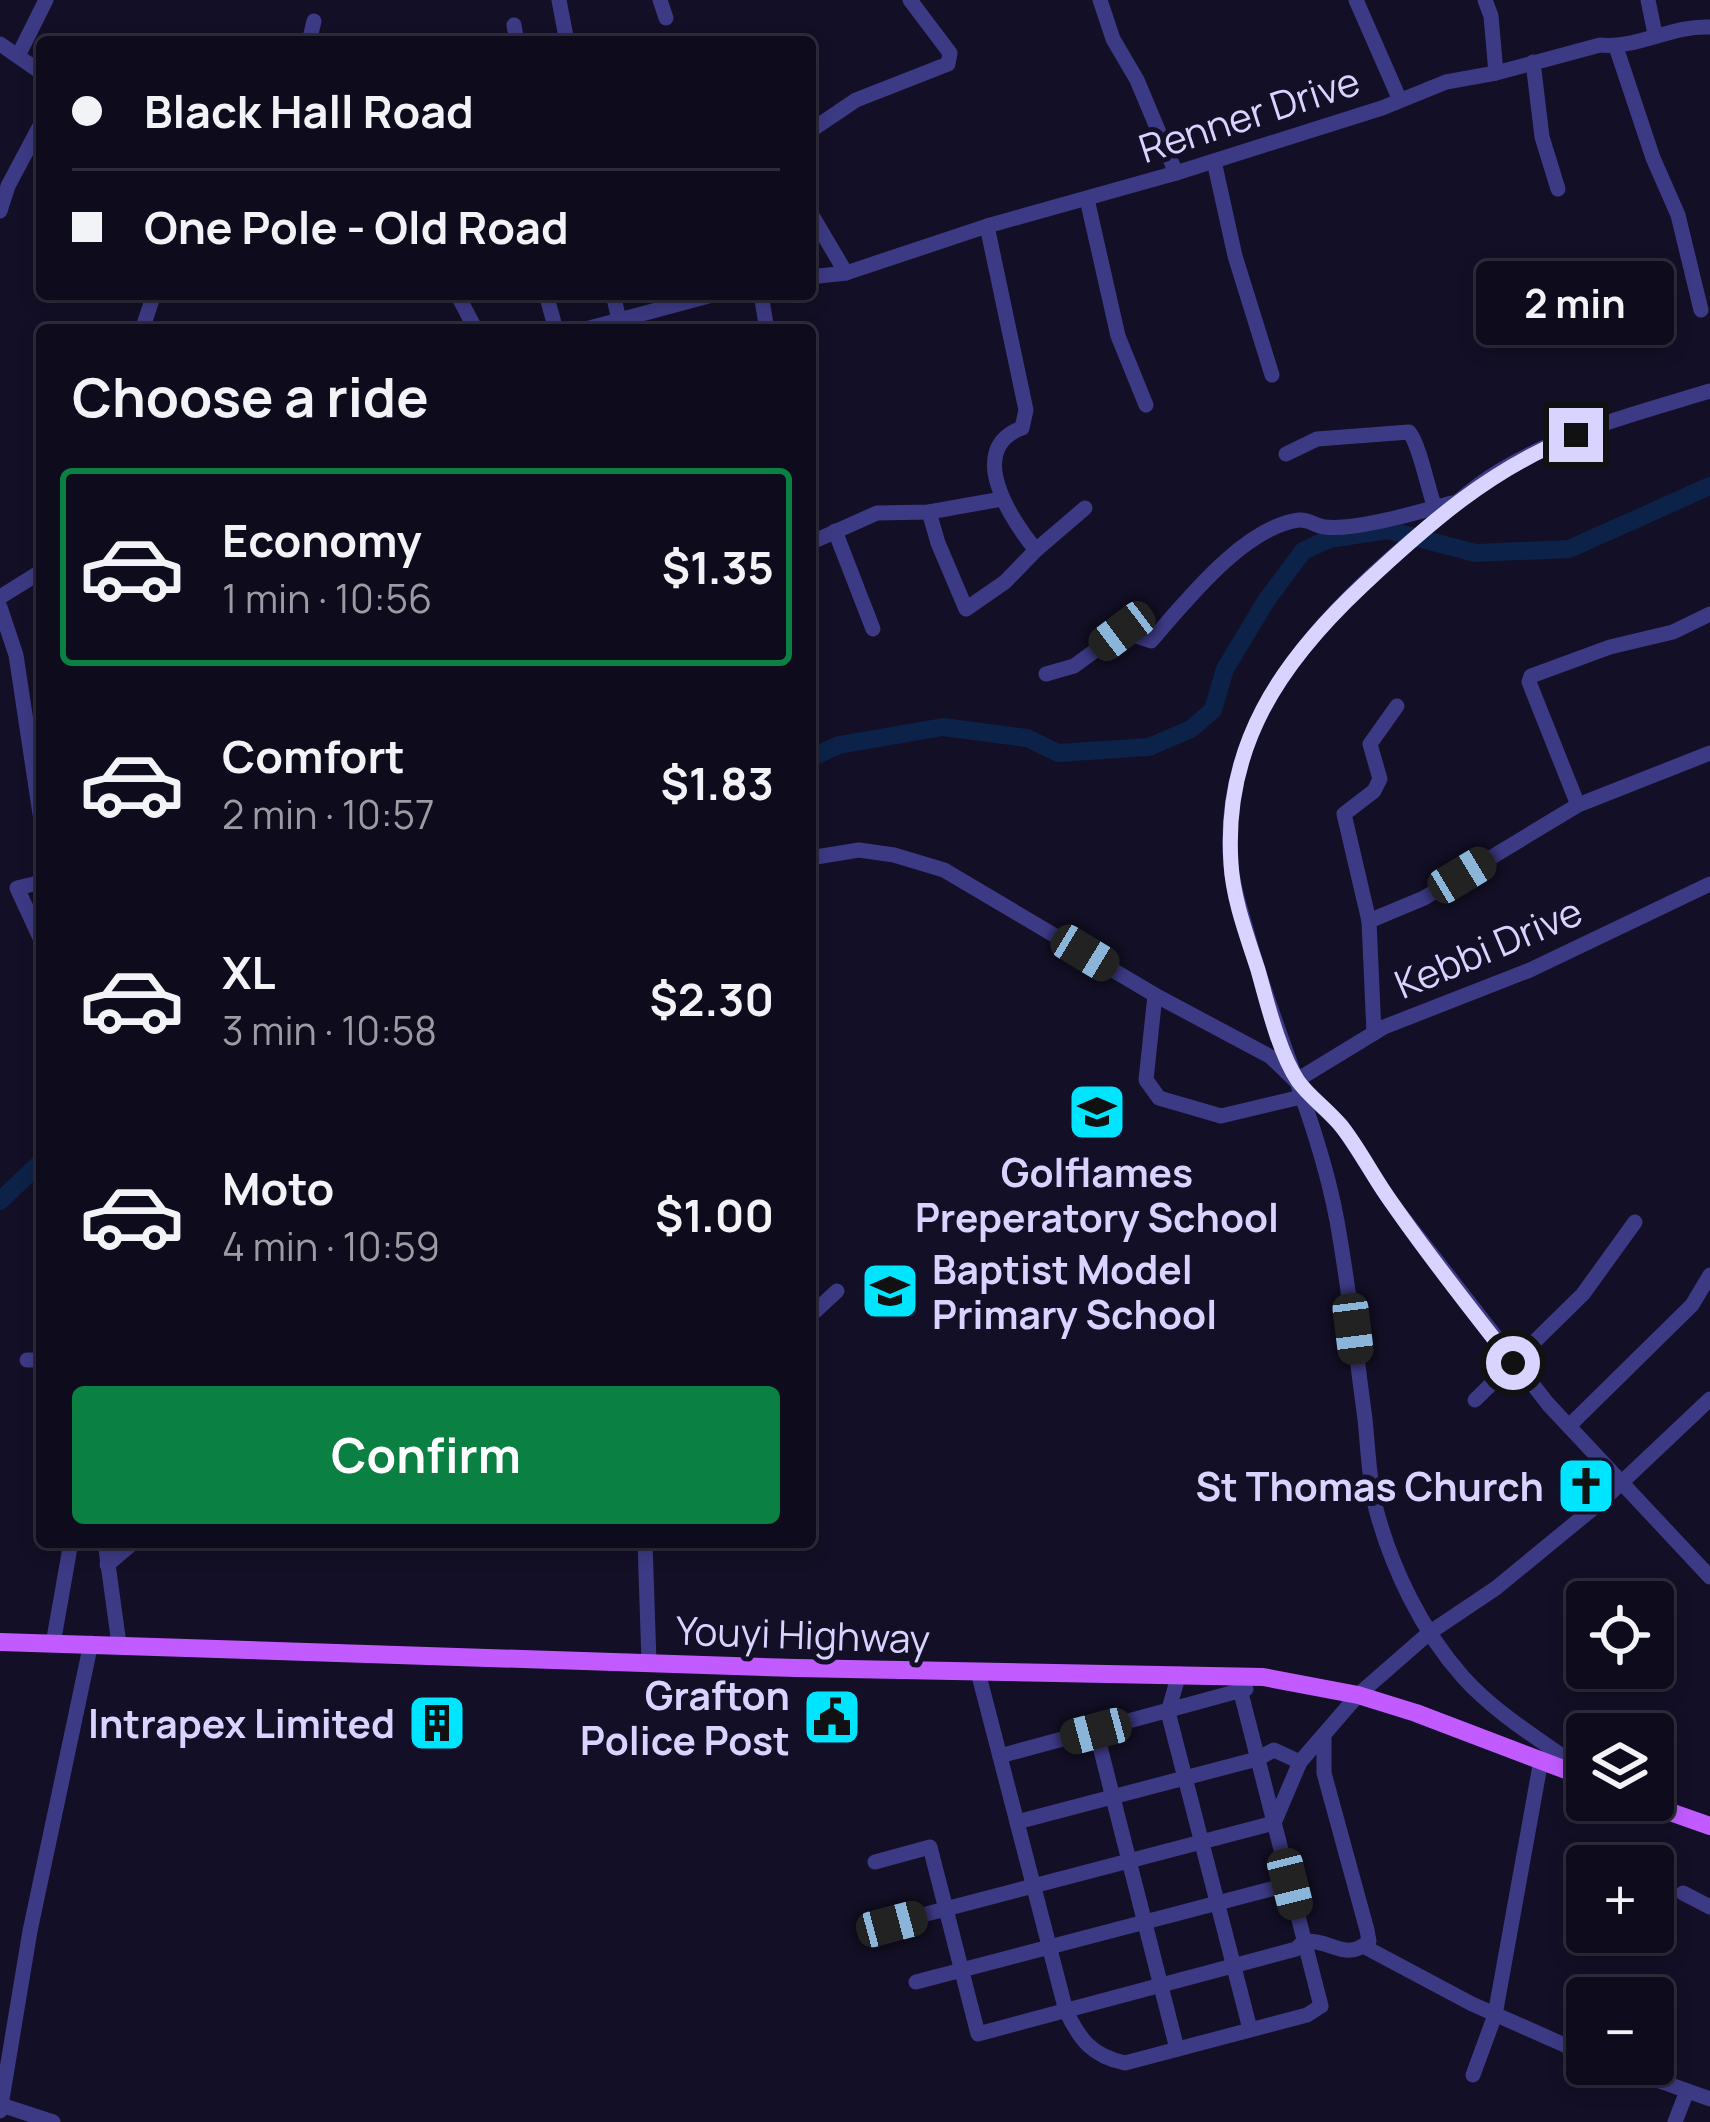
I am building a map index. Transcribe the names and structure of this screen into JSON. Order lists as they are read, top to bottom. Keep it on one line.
{"streets":{"main road":["Youyi Highway"],"street":["Renner Drive","Kebbi Drive"]},"places":{"school or university":["Golflames Preperatory School","Baptist Model Primary School"],"church":["St Thomas Church"],"public building":["Grafton Police Post"],"building":["Intrapex Limited"]},"page":{"banner":["Black Hall Road","One Pole - Old Road"],"bubble":"2 min","heading":"Choose a ride","list":[{"name":"Economy","note":"1 min · 10:56","value":"$1.35"},{"name":"Comfort","note":"2 min · 10:57","value":"$1.83"},{"name":"XL","note":"3 min · 10:58","value":"$2.30"},{"name":"Moto","note":"4 min · 10:59","value":"$1.00"}],"buttons":"Confirm","map_buttons":["+","−"]}}
